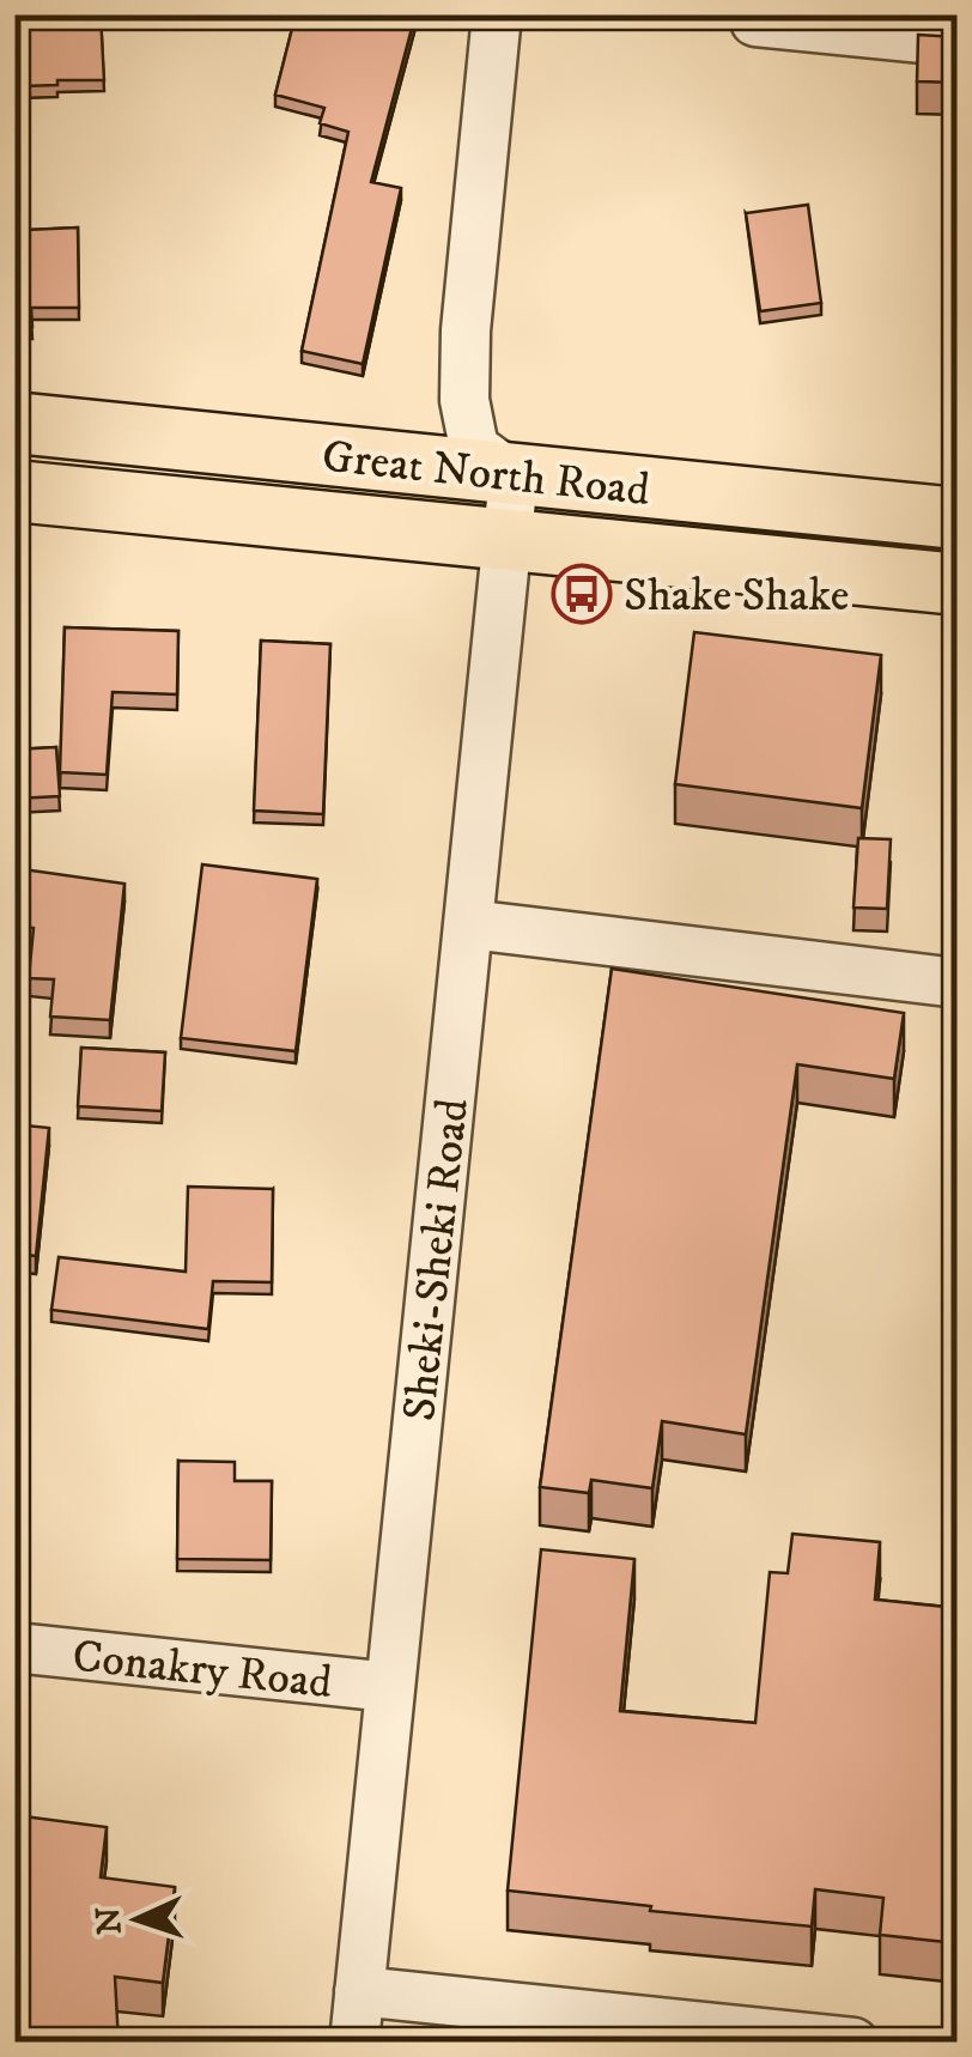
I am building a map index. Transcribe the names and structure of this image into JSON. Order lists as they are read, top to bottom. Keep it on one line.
{"streets":{"main road":["Great North Road"],"street":["Sheki-Sheki Road","Conakry Road"]},"crossings":[["Great North Road","Sheki-Sheki Road"],["Sheki-Sheki Road","Conakry Road"]],"places":{"bus stop":["Shake Shake"]},"north":"left"}
